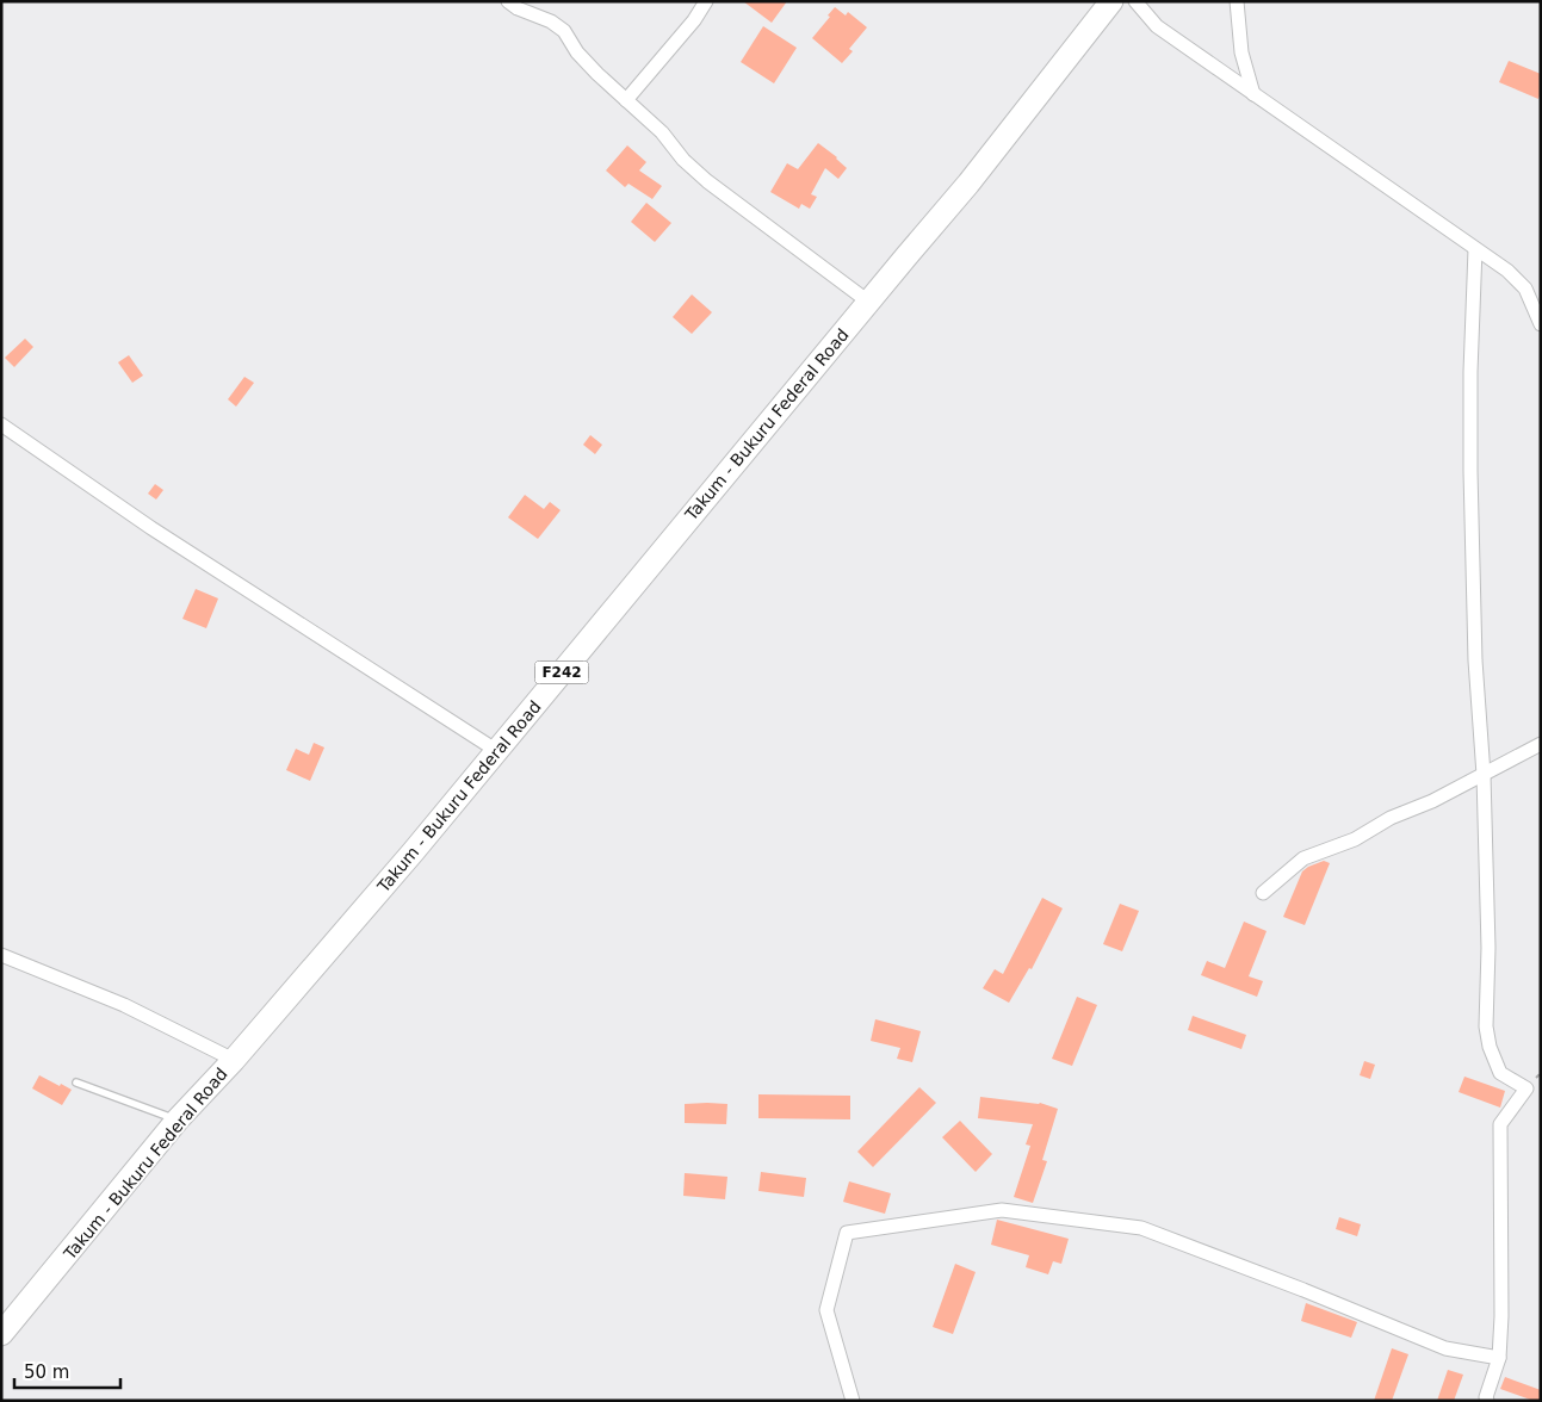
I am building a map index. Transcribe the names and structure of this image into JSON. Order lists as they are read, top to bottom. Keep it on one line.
{"streets":{"main road":["Takum - Bukuru Federal Road","F242"]},"scale_bar":"50 m"}
